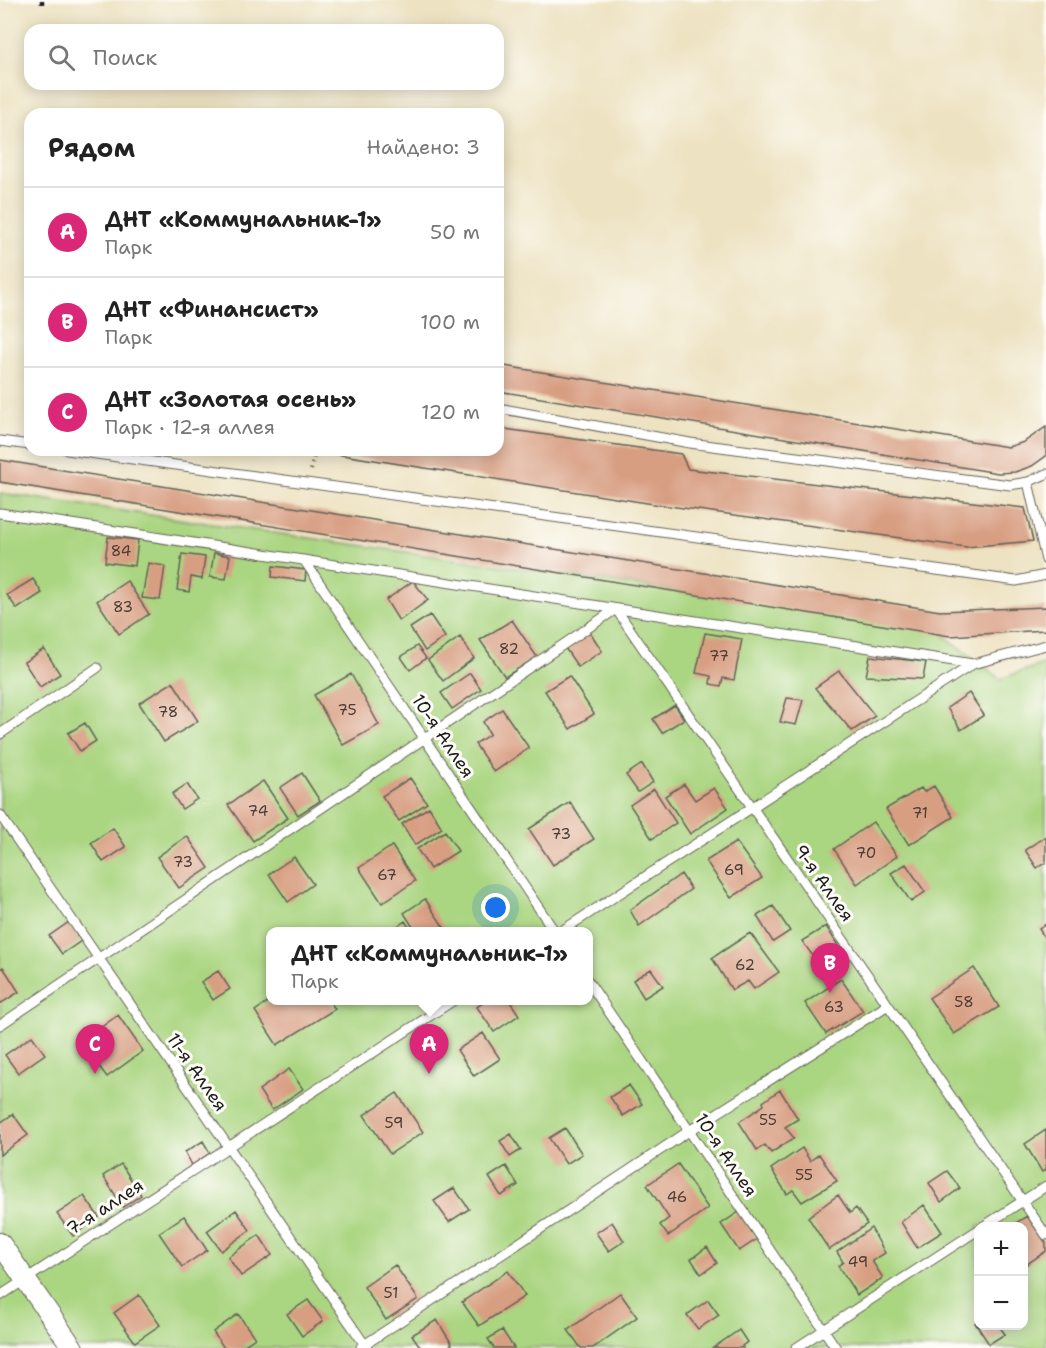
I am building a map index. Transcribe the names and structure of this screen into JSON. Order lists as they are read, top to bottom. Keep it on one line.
{"streets":{"lane":["10-я Аллея","9-я Аллея","11-я Аллея","7-я аллея"]},"crossings":[["11-я Аллея","7-я аллея"]],"house_numbers":["84","83","82","77","75","78","74","71","73","70","73","69","67","62","58","63","55","59","55","46","49","51"],"page":{"search":"Поиск","heading":["Рядом","Найдено: 3"],"list":[{"mark":"A","name":"ДНТ «Коммунальник-1»","note":"Парк","value":"50 m"},{"mark":"B","name":"ДНТ «Финансист»","note":"Парк","value":"100 m"},{"mark":"C","name":"ДНТ «Золотая осень»","note":"Парк · 12-я аллея","value":"120 m"}],"popup":["ДНТ «Коммунальник-1»","Парк"],"pins":["B","A","C"],"map_buttons":["+","−"]}}
